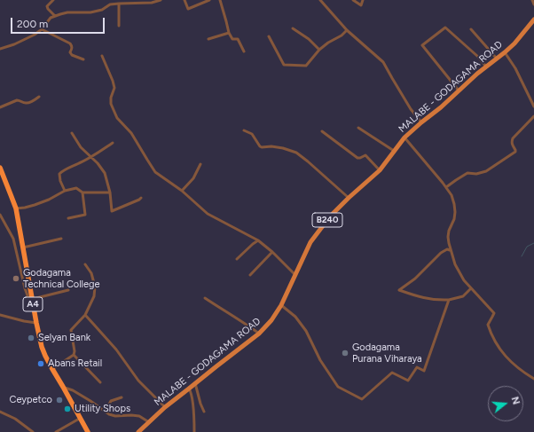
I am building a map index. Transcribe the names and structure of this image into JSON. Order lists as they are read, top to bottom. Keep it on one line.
{"streets":{"highway":["A4"],"main road":["MALABE - GODAGAMA ROAD","B240"]},"places":["Godagama Technical College","Selyan Bank","Godagama Purana Viharaya","Abans Retail","Ceypetco","Utility Shops"],"scale_bar":"200 m","north":"right"}
